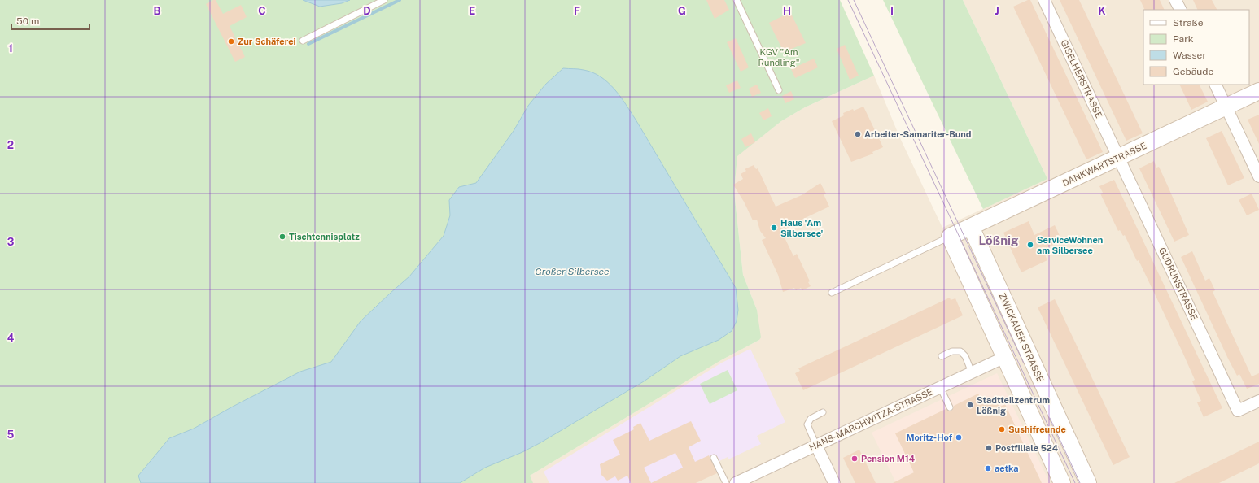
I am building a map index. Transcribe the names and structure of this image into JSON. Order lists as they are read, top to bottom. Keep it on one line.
{"streets":{"main road":["DANKWARTSTRASSE","ZWICKAUER STRASSE"],"street":["GISELHERSTRASSE","GUDRUNSTRASSE","HANS-MARCHWITZA-STRASSE"]},"crossings":[["GISELHERSTRASSE","DANKWARTSTRASSE"],["GISELHERSTRASSE","GUDRUNSTRASSE"],["DANKWARTSTRASSE","GUDRUNSTRASSE"],["DANKWARTSTRASSE","ZWICKAUER STRASSE"]],"districts":["Lößnig"],"water":["Großer Silbersee"],"parks":["KGV \"Am Rundling\""],"places":["Zur Schäferei","Arbeiter-Samariter-Bund","Haus 'Am Silbersee'","Tischtennisplatz","ServiceWohnen am Silbersee","Stadtteilzentrum Lößnig","Sushifreunde","Moritz-Hof","Postfiliale 524","Pension M14","aetka"],"legend":["Straße","Park","Wasser","Gebäude"],"scale_bar":"50 m","grid":{"columns":["B","C","D","E","F","G","H","I","J","K"],"rows":["1","2","3","4","5"]}}
